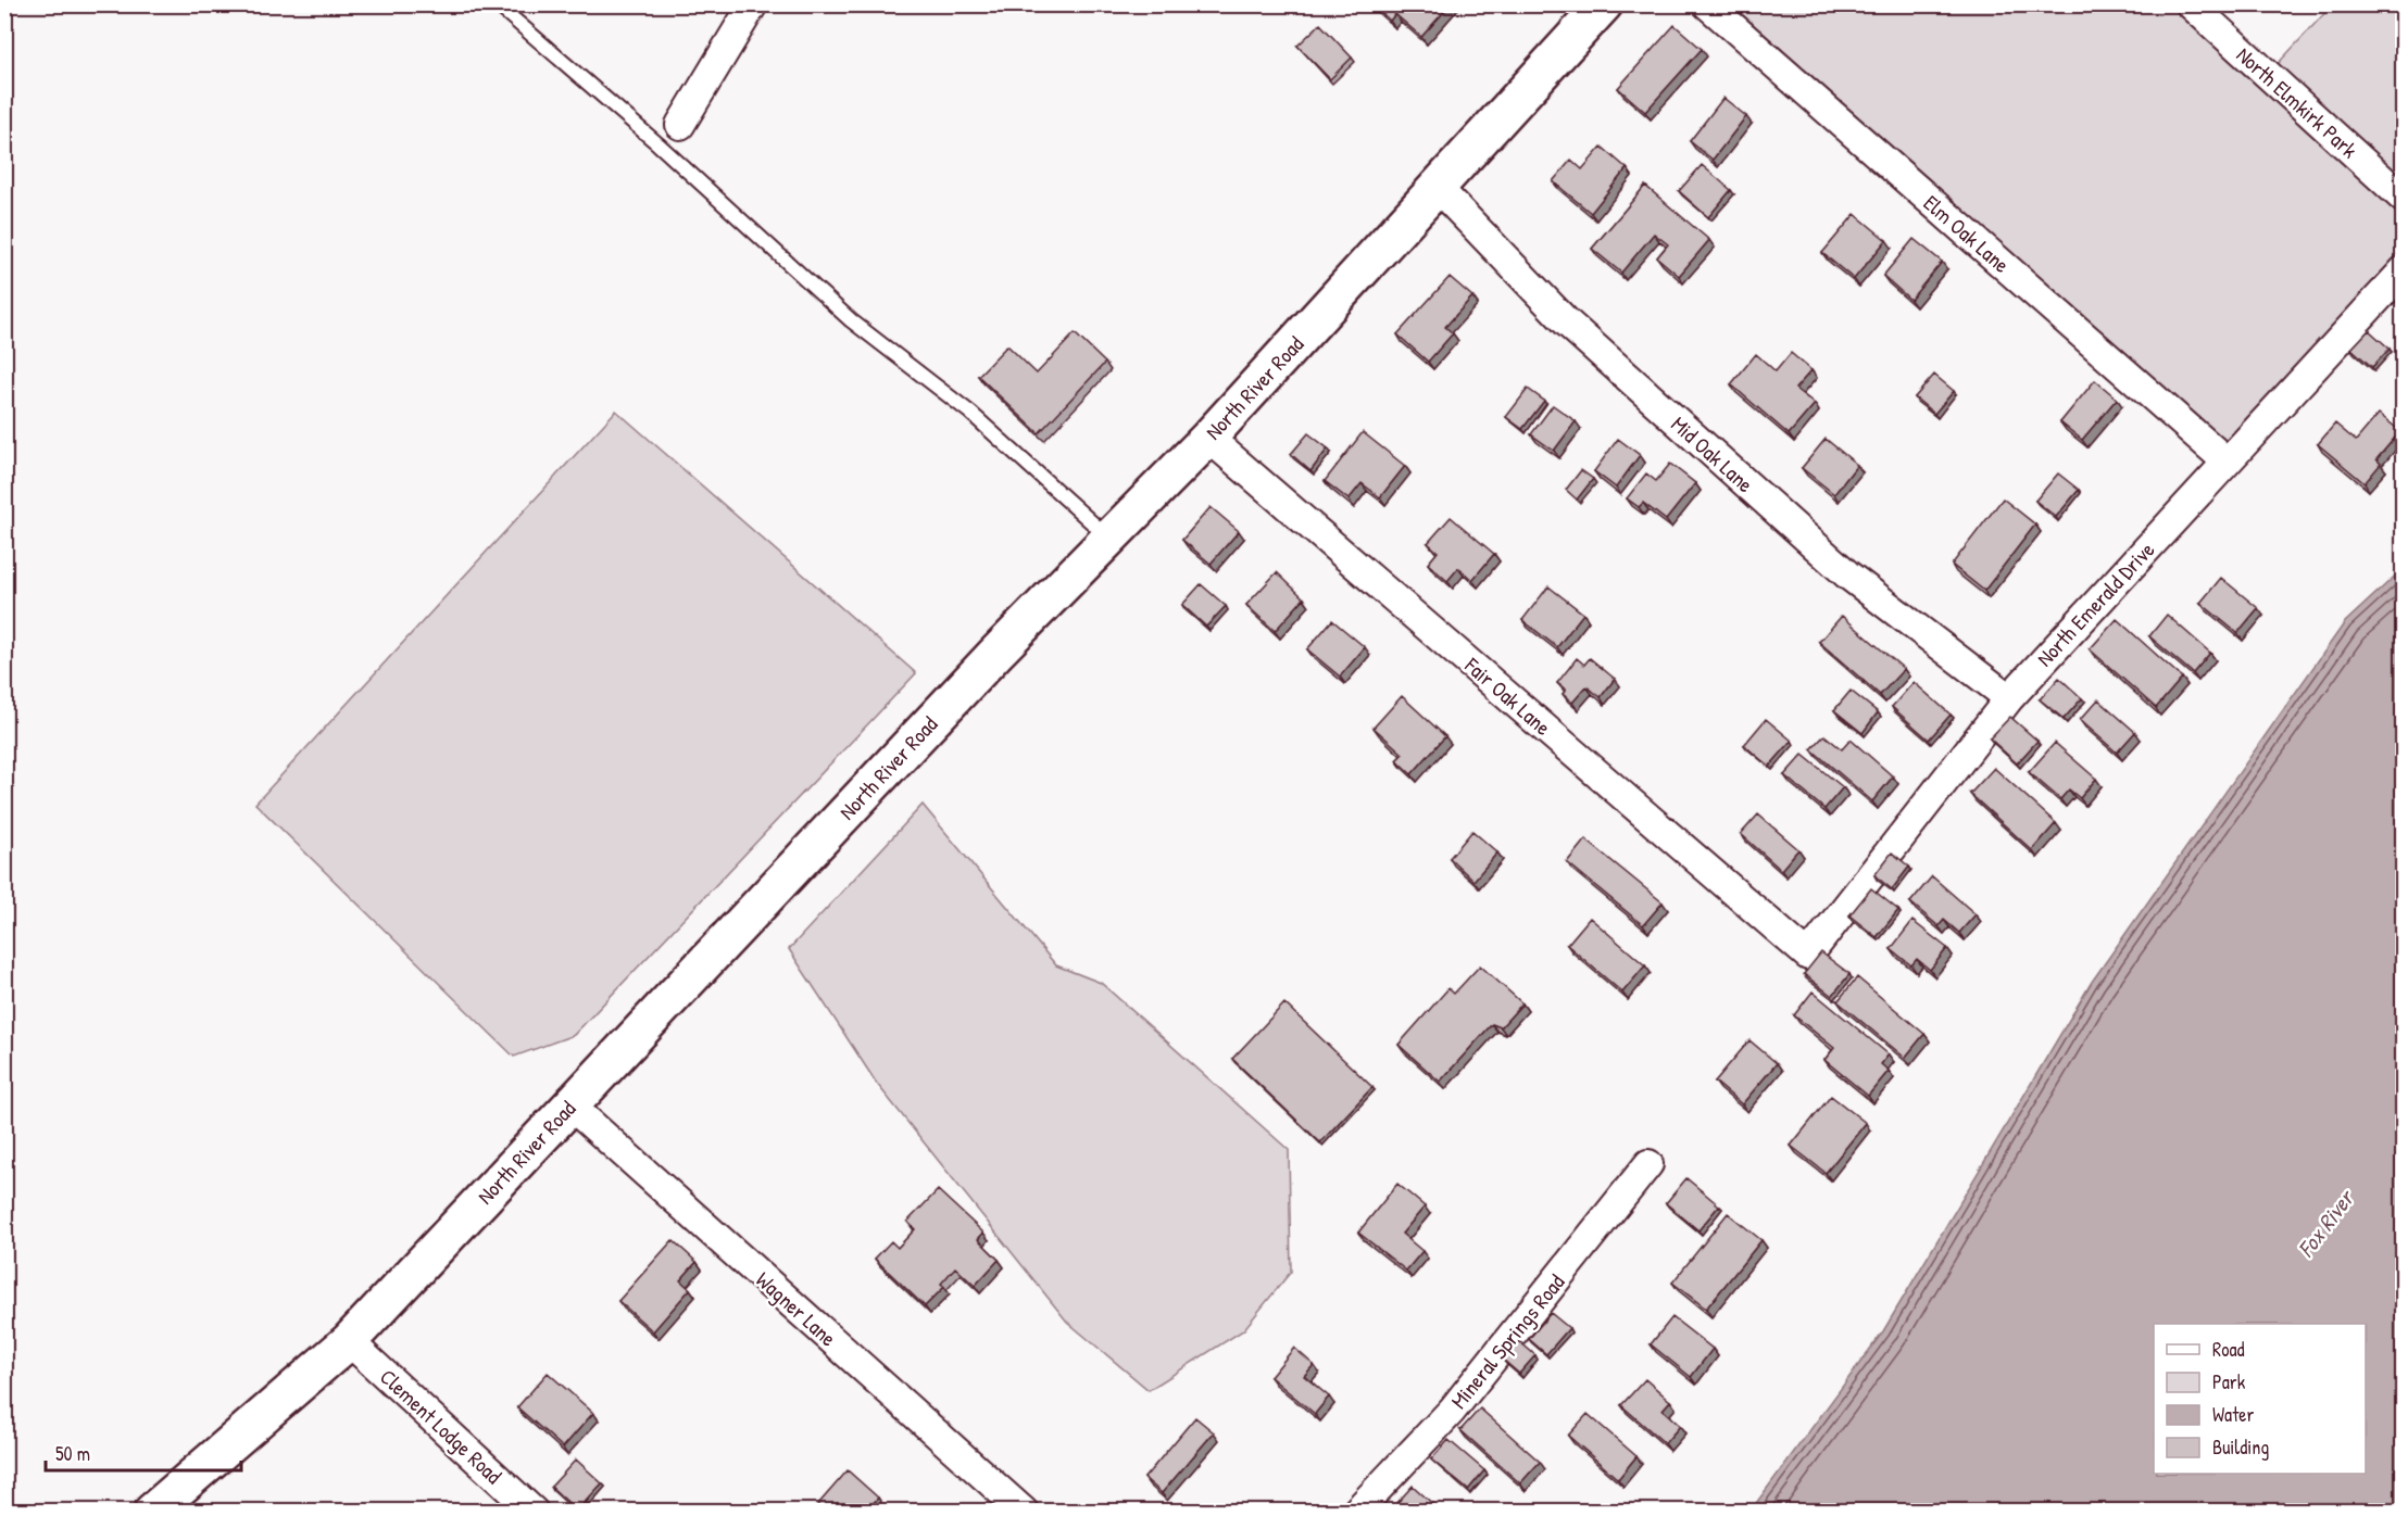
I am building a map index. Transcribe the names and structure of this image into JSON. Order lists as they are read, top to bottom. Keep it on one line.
{"streets":{"street":["North Elmkirk Park","Elm Oak Lane","North River Road","Mid Oak Lane","North Emerald Drive","Fair Oak Lane","Wagner Lane","Mineral Springs Road","Clement Lodge Road"]},"crossings":[["Elm Oak Lane","North Emerald Drive"],["North River Road","Mid Oak Lane"],["North River Road","Fair Oak Lane"],["North River Road","Wagner Lane"],["North River Road","Clement Lodge Road"],["Mid Oak Lane","North Emerald Drive"],["North Emerald Drive","Fair Oak Lane"]],"water":["Fox River"],"legend":["Road","Park","Water","Building"],"scale_bar":"50 m"}
